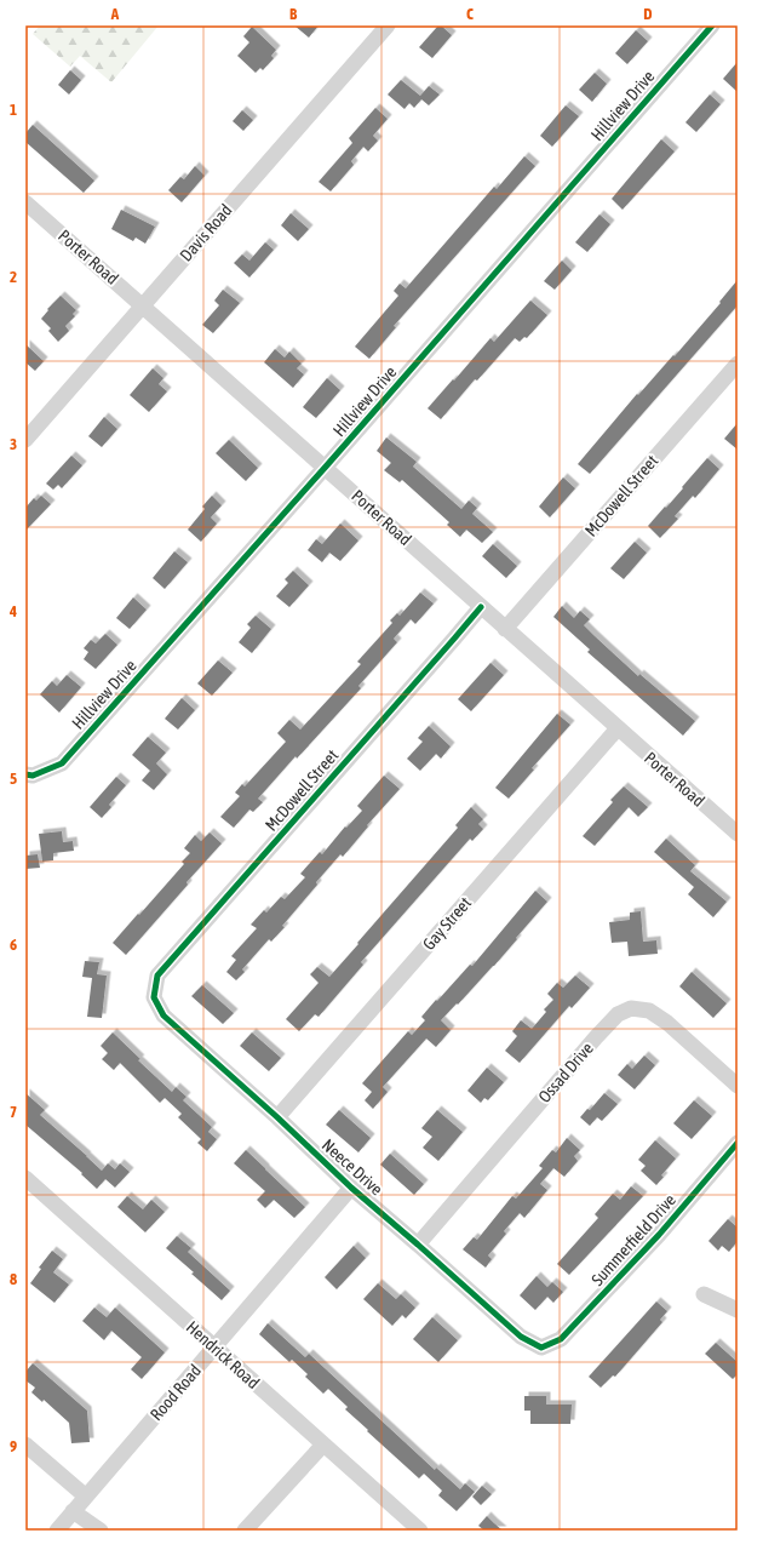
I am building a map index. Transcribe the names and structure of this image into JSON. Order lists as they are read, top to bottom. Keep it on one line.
{"streets":{"street":["Hillview Drive","Davis Road","Porter Road","McDowell Street","Gay Street","Ossad Drive","Neece Drive","Summerfield Drive","Hendrick Road","Rood Road"]},"crossings":[["Hillview Drive","Porter Road"],["Davis Road","Porter Road"],["Porter Road","McDowell Street"],["Porter Road","Gay Street"],["McDowell Street","Neece Drive"],["Gay Street","Neece Drive"],["Ossad Drive","Neece Drive"],["Neece Drive","Summerfield Drive"],["Neece Drive","Rood Road"],["Hendrick Road","Rood Road"]],"grid":{"columns":["A","B","C","D"],"rows":["1","2","3","4","5","6","7","8","9"]}}
